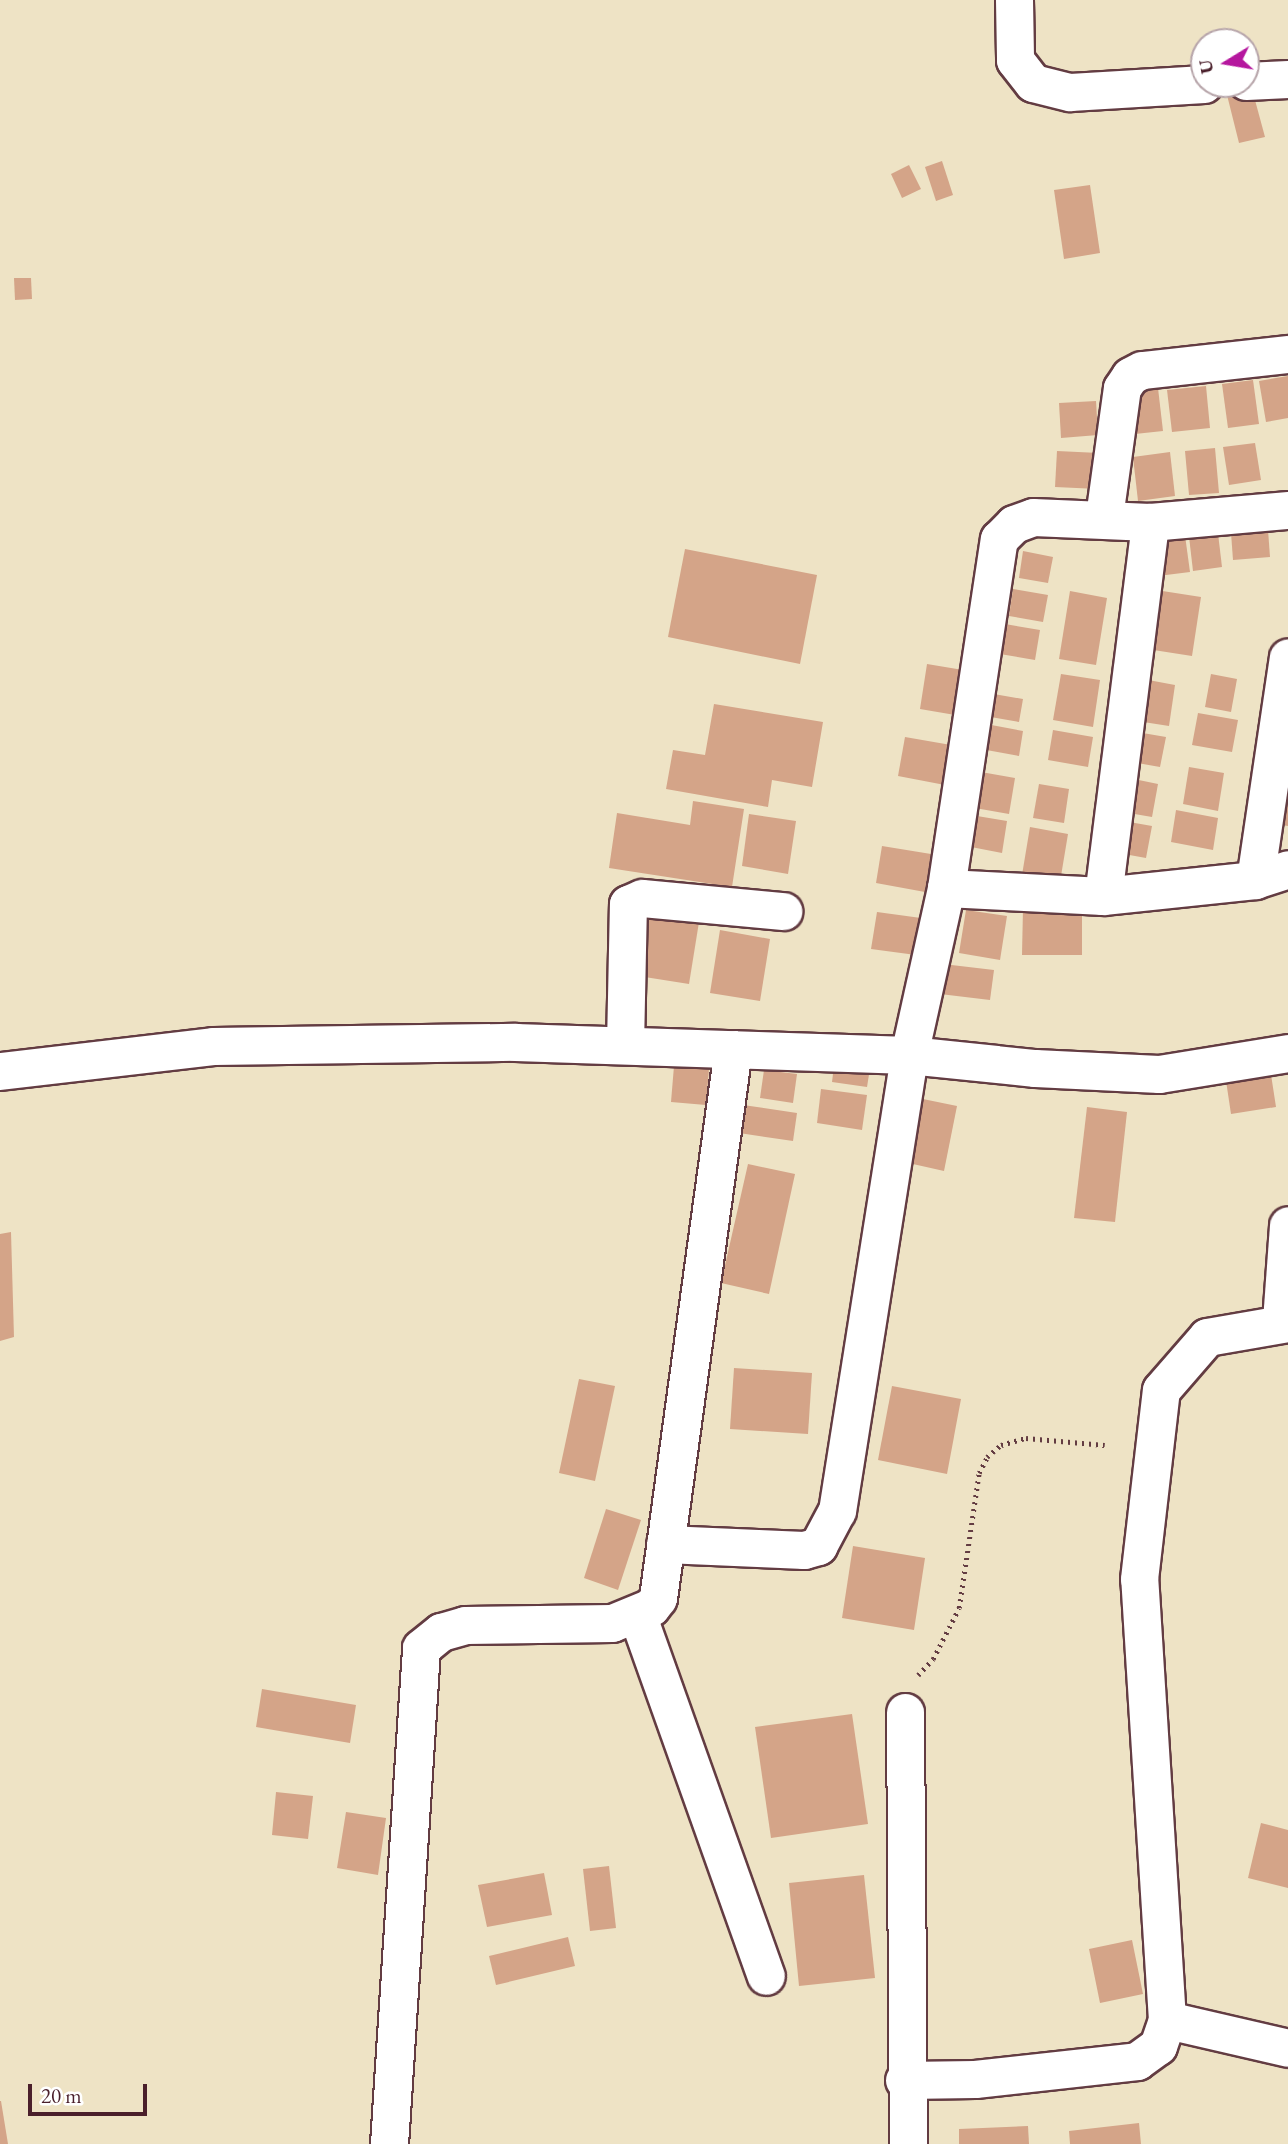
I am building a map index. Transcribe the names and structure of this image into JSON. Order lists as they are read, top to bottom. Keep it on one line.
{"scale_bar":"20 m","north":"left"}
